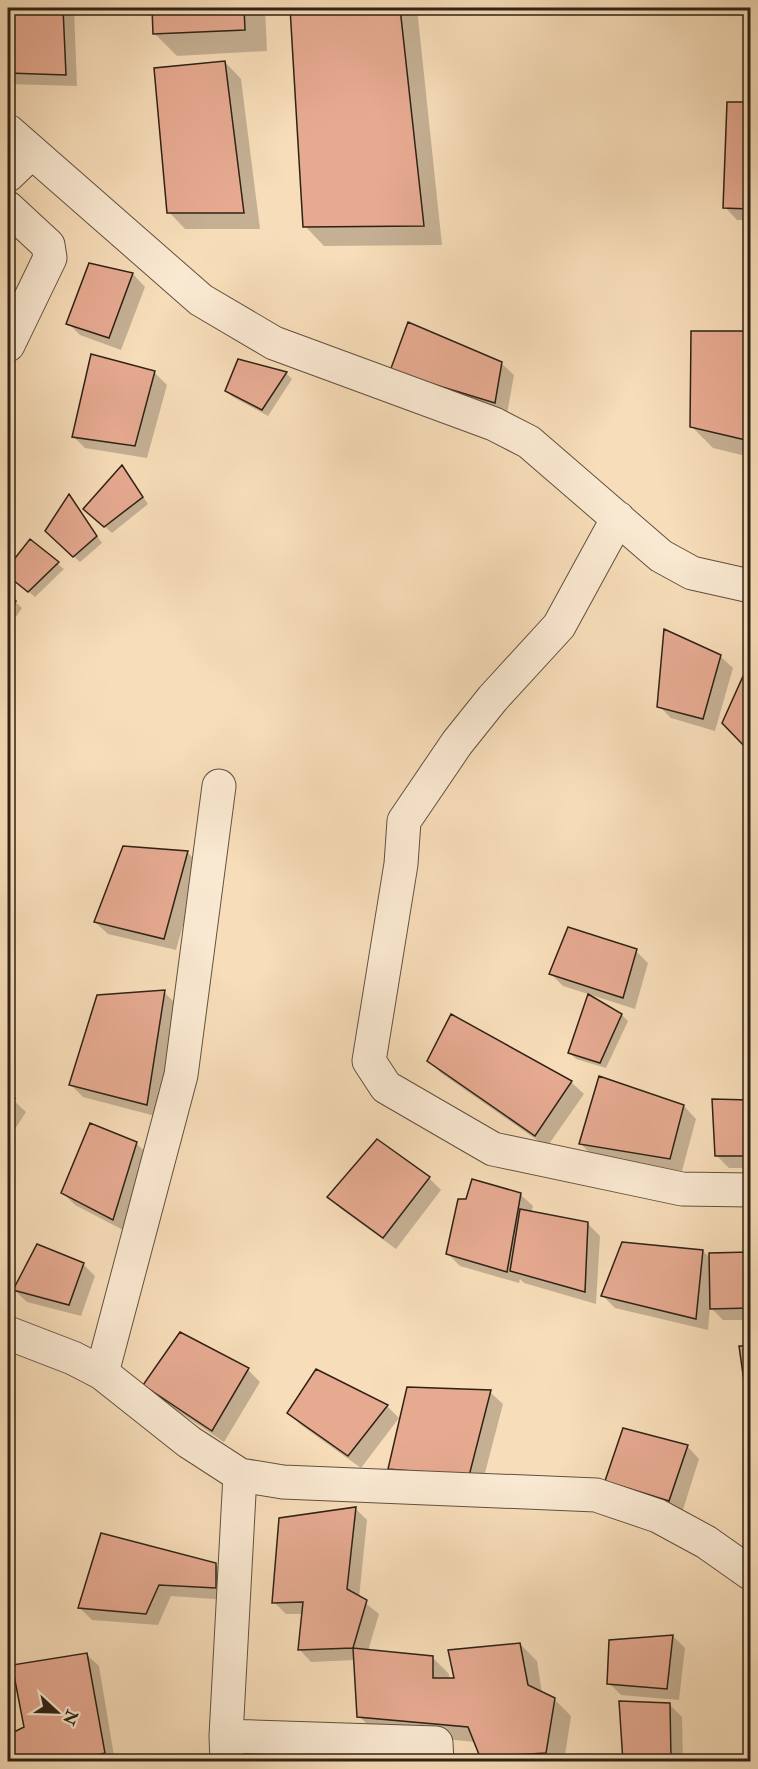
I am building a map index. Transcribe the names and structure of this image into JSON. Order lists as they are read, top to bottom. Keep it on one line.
{"north":"right"}
